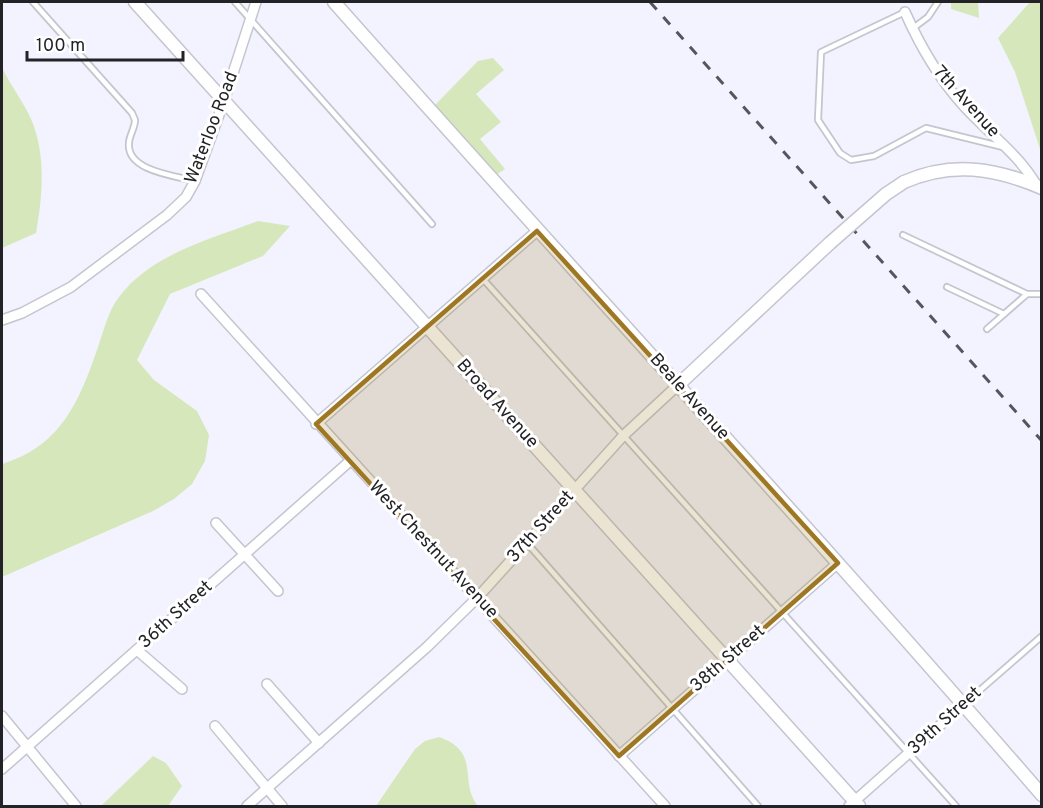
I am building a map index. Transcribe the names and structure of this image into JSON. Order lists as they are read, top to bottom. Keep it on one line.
{"streets":{"street":["7th Avenue","Waterloo Road","Beale Avenue","Broad Avenue","37th Street","West Chestnut Avenue","36th Street","38th Street","39th Street"]},"crossings":[["7th Avenue","37th Street"],["Waterloo Road","Broad Avenue"],["Beale Avenue","37th Street"],["Beale Avenue","38th Street"],["Beale Avenue","39th Street"],["Broad Avenue","37th Street"],["Broad Avenue","38th Street"],["Broad Avenue","39th Street"],["37th Street","West Chestnut Avenue"],["West Chestnut Avenue","36th Street"],["West Chestnut Avenue","38th Street"]],"scale_bar":"100 m"}
